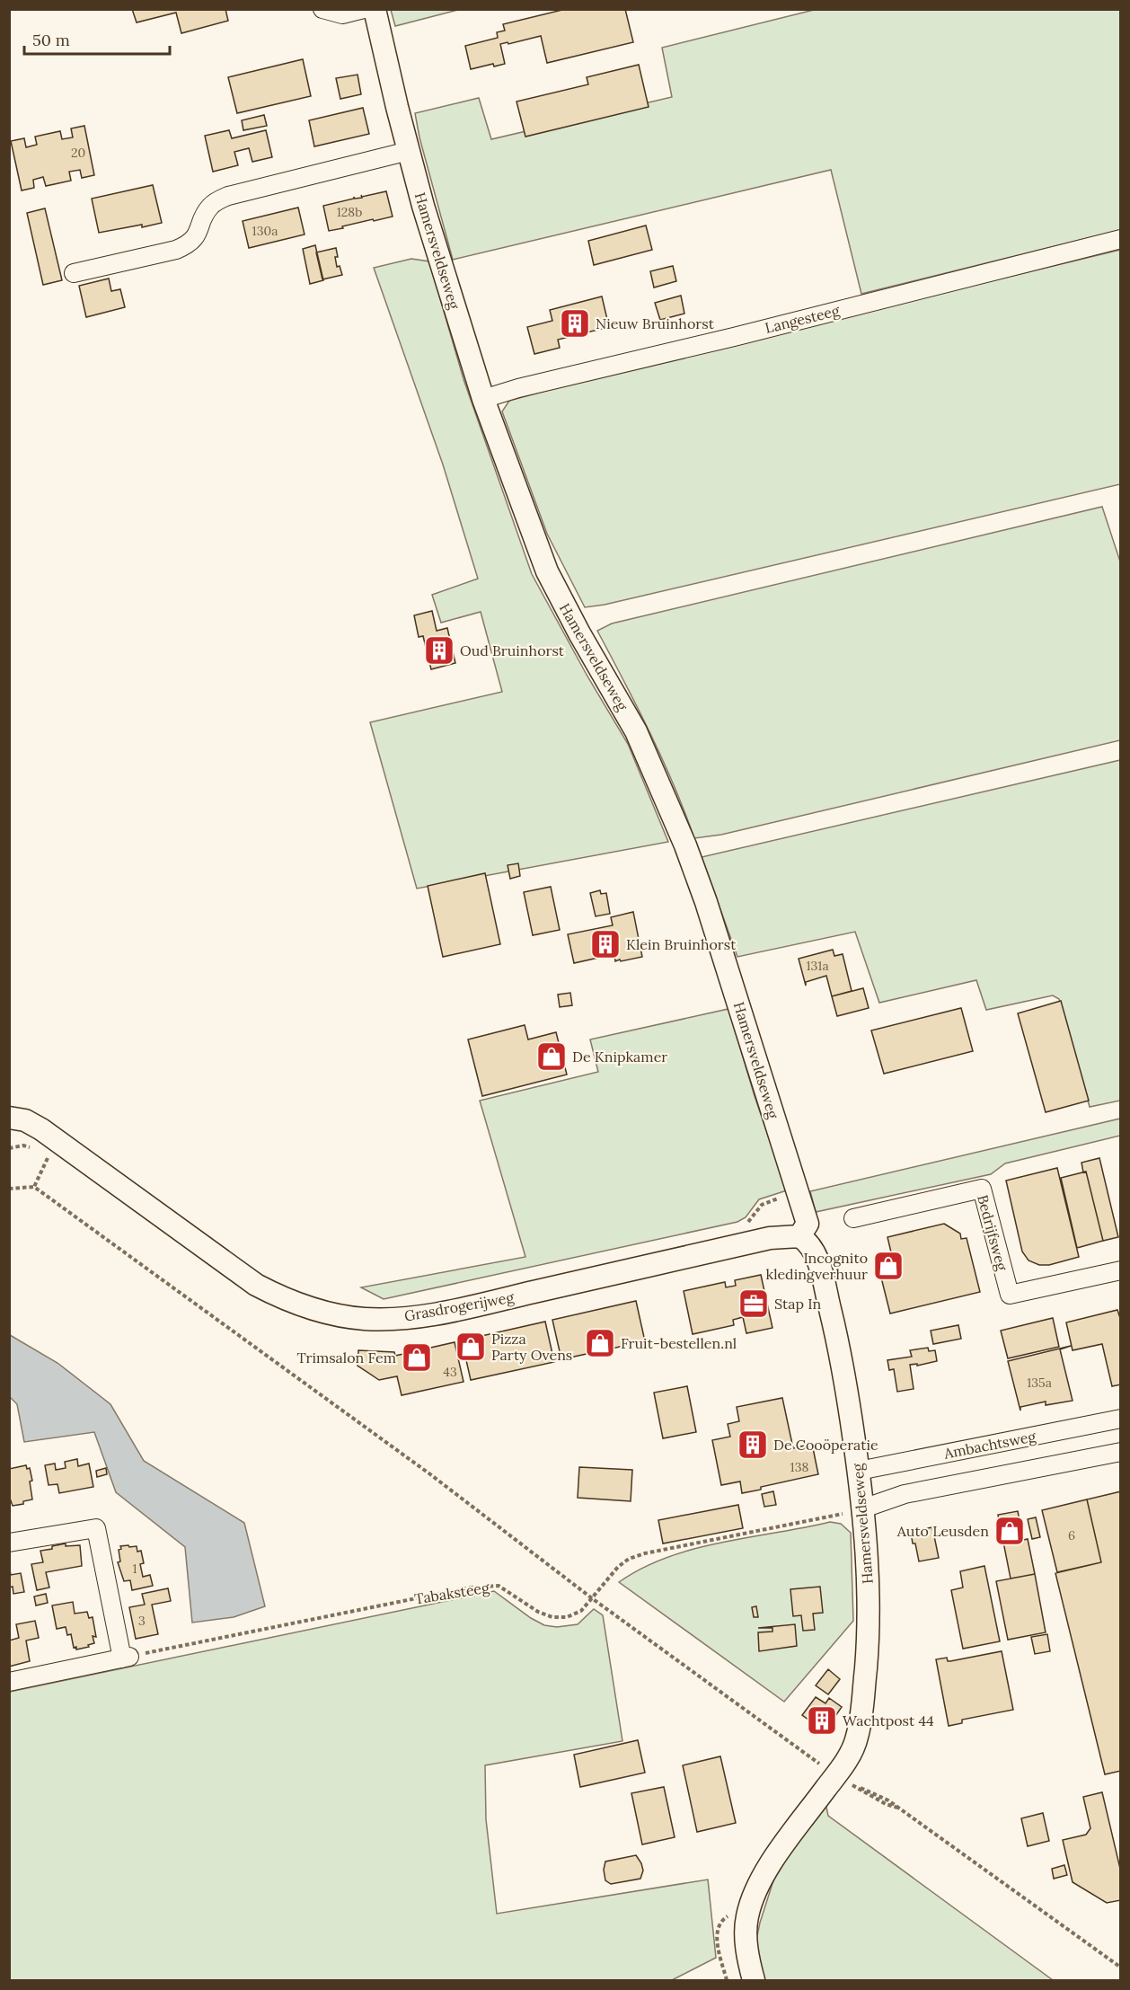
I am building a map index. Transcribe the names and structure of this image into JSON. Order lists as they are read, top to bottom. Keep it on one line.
{"streets":{"street":["Hamersveldseweg","Langesteeg","Bedrijfsweg","Grasdrogerijweg","Ambachtsweg"],"path":["Tabaksteeg"]},"crossings":[["Hamersveldseweg","Langesteeg"],["Hamersveldseweg","Grasdrogerijweg"],["Hamersveldseweg","Ambachtsweg"],["Hamersveldseweg","Tabaksteeg"]],"places":{"building":["Nieuw Bruinhorst","Oud Bruinhorst","Klein Bruinhorst","De Cooöperatie","Wachtpost 44"],"shop":["De Knipkamer","Incognito kledingverhuur","Fruit-bestellen.nl","Pizza Party Ovens","Trimsalon Fem","Auto Leusden"],"office":["Stap In"]},"house_numbers":["20","128b","130a","131a","43","135a","138","6","1","3"],"scale_bar":"50 m"}
